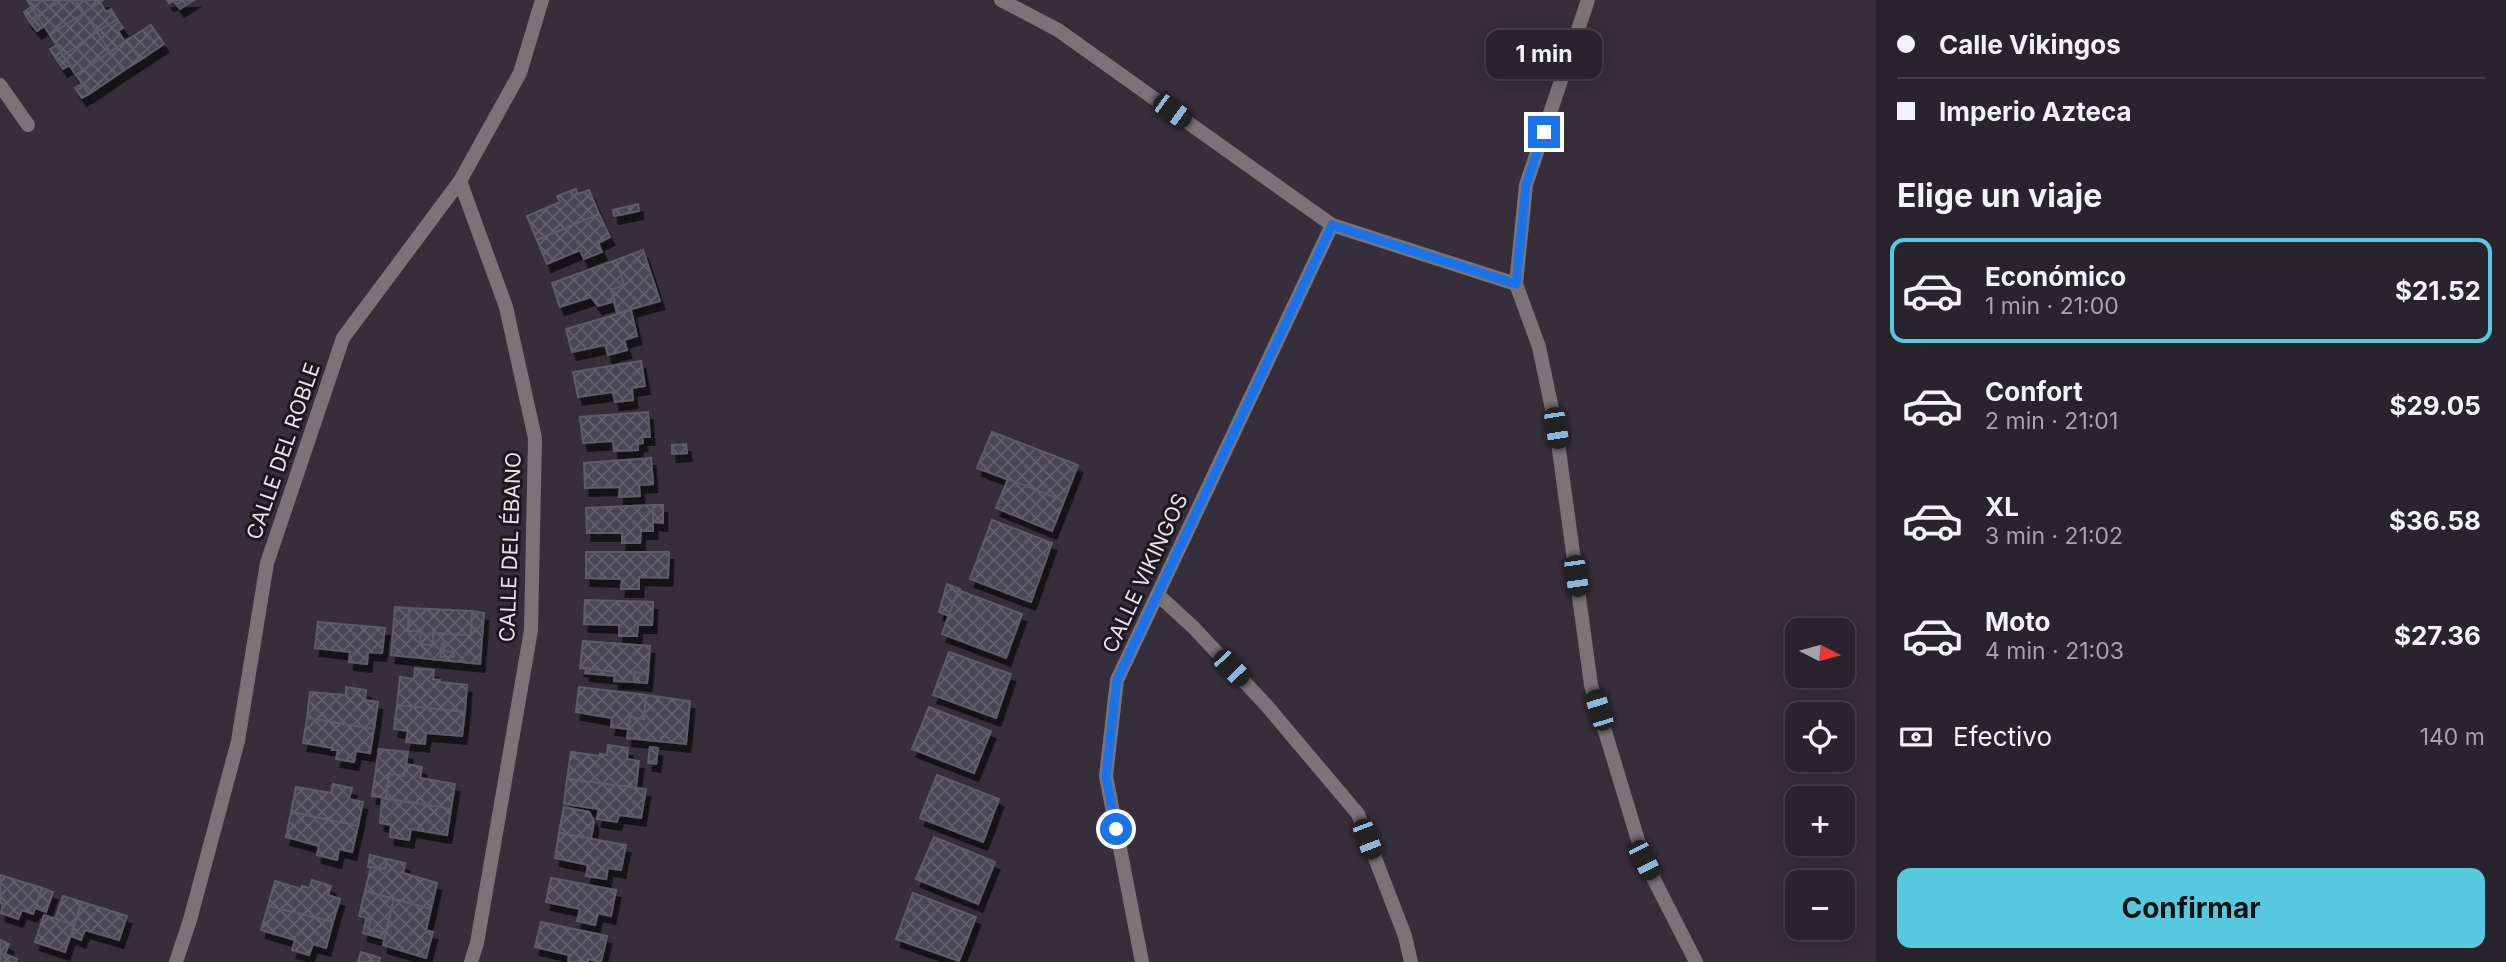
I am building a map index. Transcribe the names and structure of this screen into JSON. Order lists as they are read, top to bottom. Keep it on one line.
{"streets":{"street":["CALLE DEL ROBLE","CALLE DEL ÉBANO","CALLE VIKINGOS"]},"crossings":[["CALLE DEL ROBLE","CALLE DEL ÉBANO"]],"north":"right","page":{"banner":["Calle Vikingos","Imperio Azteca"],"bubble":"1 min","heading":"Elige un viaje","list":[{"name":"Económico","note":"1 min · 21:00","value":"$21.52"},{"name":"Confort","note":"2 min · 21:01","value":"$29.05"},{"name":"XL","note":"3 min · 21:02","value":"$36.58"},{"name":"Moto","note":"4 min · 21:03","value":"$27.36"}],"map_buttons":["+","−"],"pay":["Efectivo","140 m"],"buttons":"Confirmar"}}
